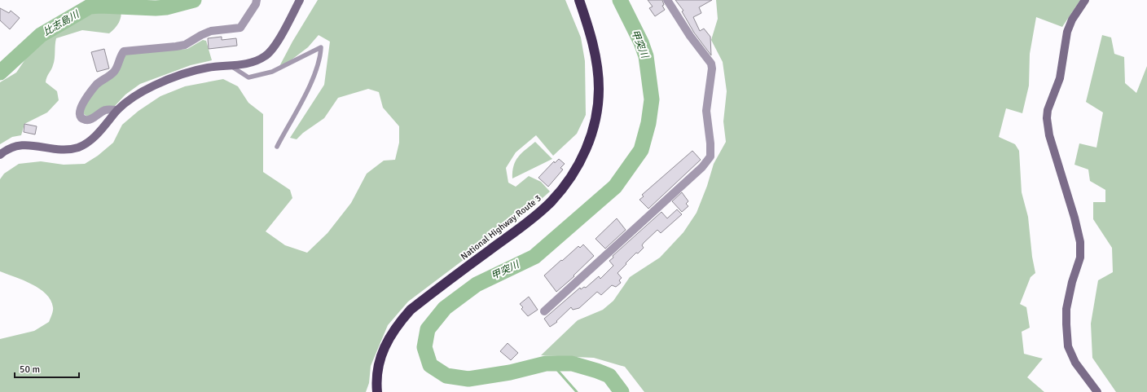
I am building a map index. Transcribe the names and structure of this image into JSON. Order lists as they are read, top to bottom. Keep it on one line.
{"streets":{"highway":["National Highway Route 3"]},"water":["比志島川","甲突川"],"scale_bar":"50 m"}
